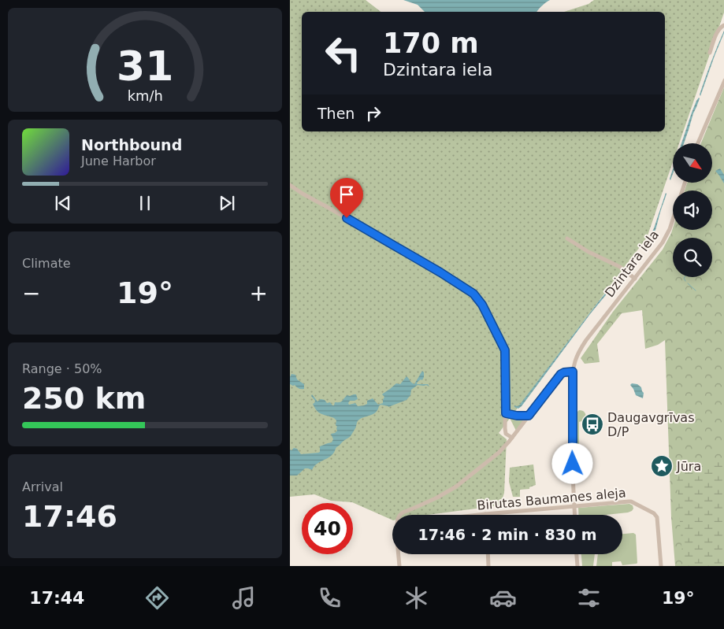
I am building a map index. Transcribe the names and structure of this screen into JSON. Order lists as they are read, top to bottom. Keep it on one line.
{"streets":{"street":["Dzintara iela","Birutas Baumanes aleja"]},"crossings":[["Dzintara iela","Birutas Baumanes aleja"]],"places":{"bus stop":["Daugavgrīvas D/P"],"place":["Jūra"]},"north":"bottom right","page":{"turn":["170 m","Dzintara iela"],"then":"Then","song":["Northbound","June Harbor"],"tile":["Climate",["Range · 50%","250 km"],["Arrival","17:46"]],"heat":["−","19°","+"],"limit":"40","trip":"17:46 · 2 min · 830 m","tabs":["17:44","19°"],"gauge":["31","km/h"]}}
